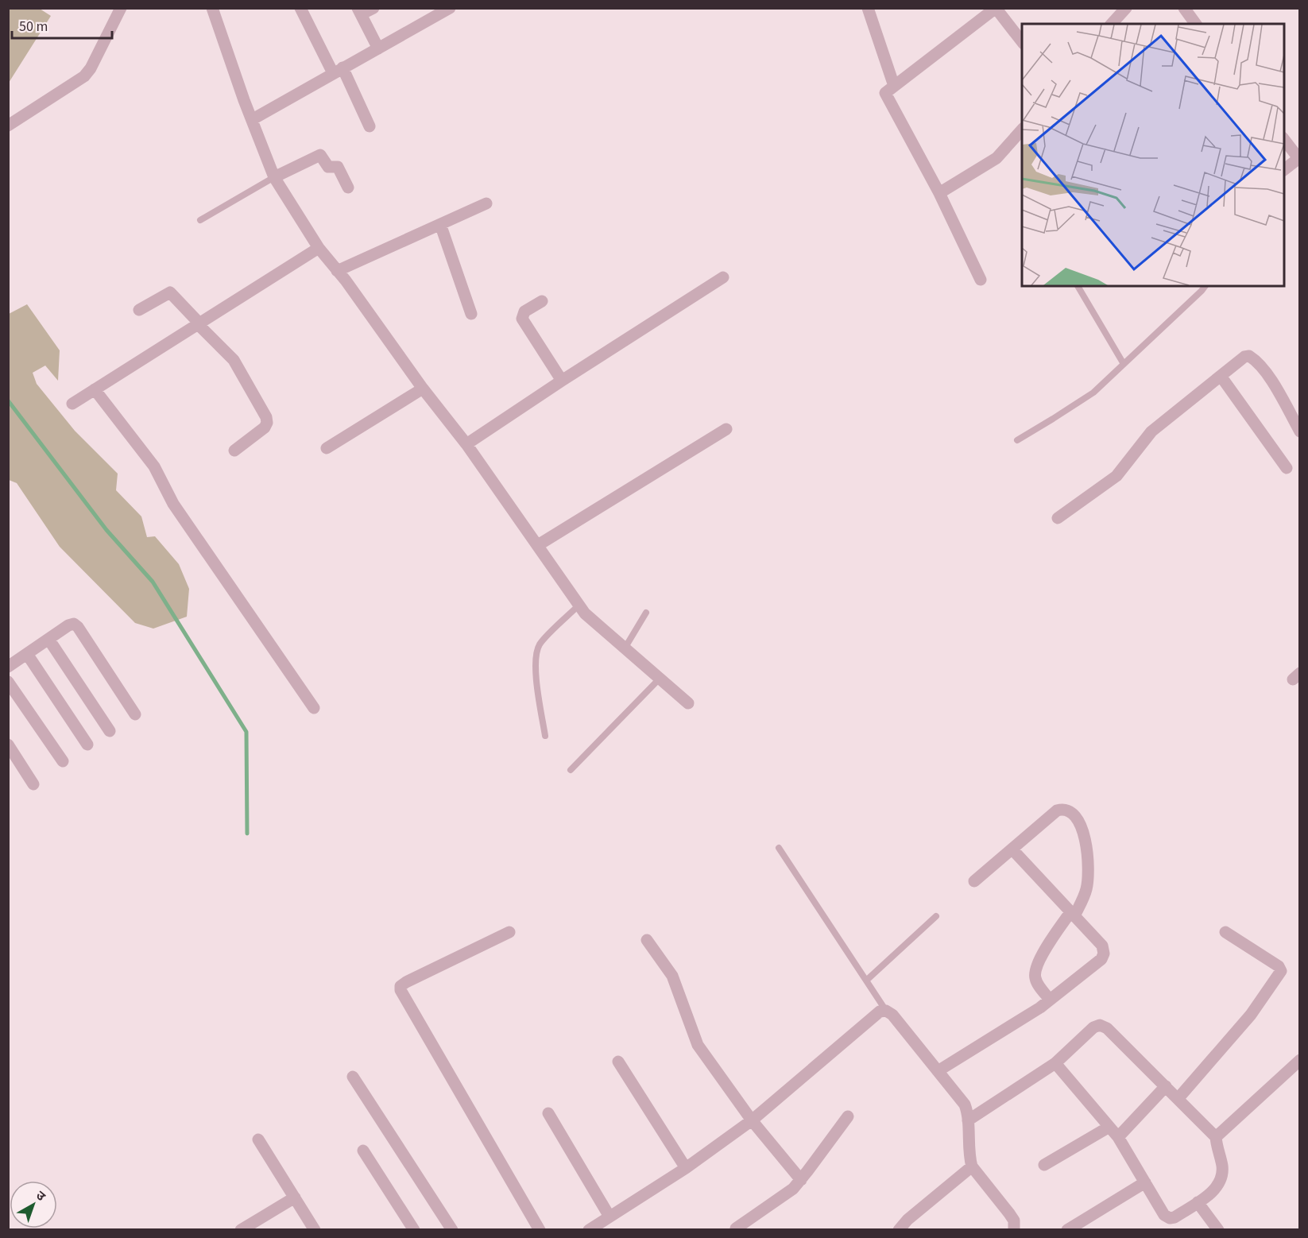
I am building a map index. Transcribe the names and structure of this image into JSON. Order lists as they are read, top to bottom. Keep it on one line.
{"scale_bar":"50 m","north":"top right"}
